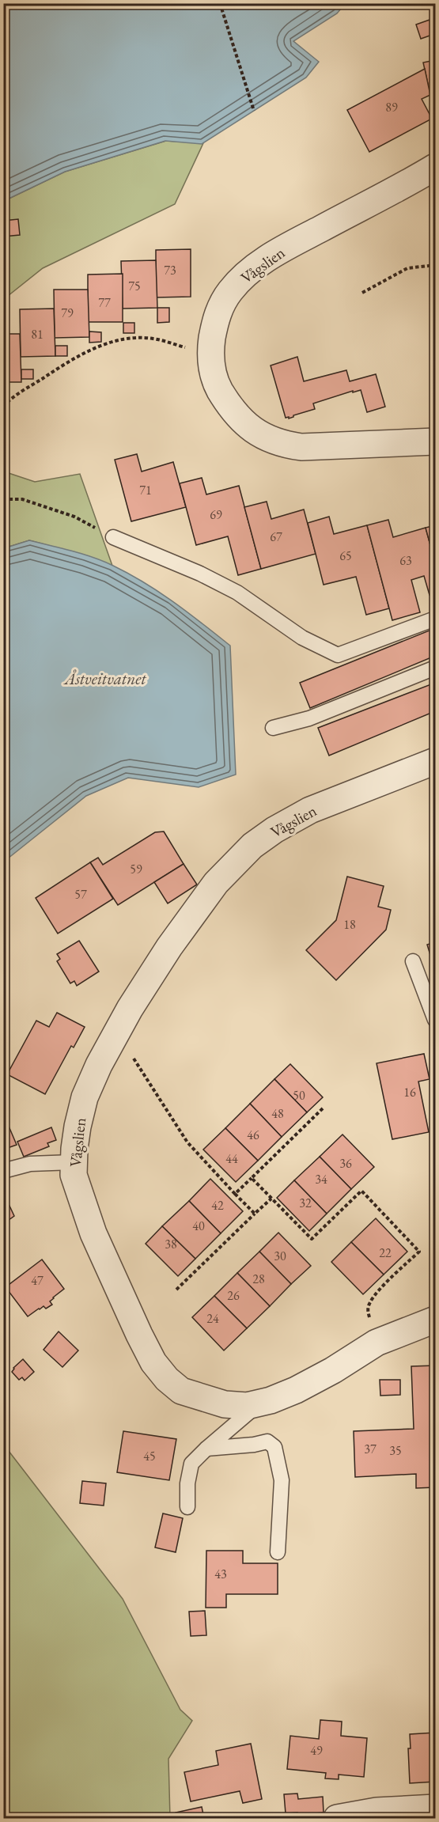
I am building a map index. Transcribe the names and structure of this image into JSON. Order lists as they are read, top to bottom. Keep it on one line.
{"streets":{"street":["Vågslien"]},"water":["Åstveitvatnet"],"house_numbers":["89","73","75","77","79","81","71","69","67","65","63","59","57","18","16","50","48","46","44","36","34","32","42","40","38","22","30","28","47","26","24","37","35","45","43","49"]}
